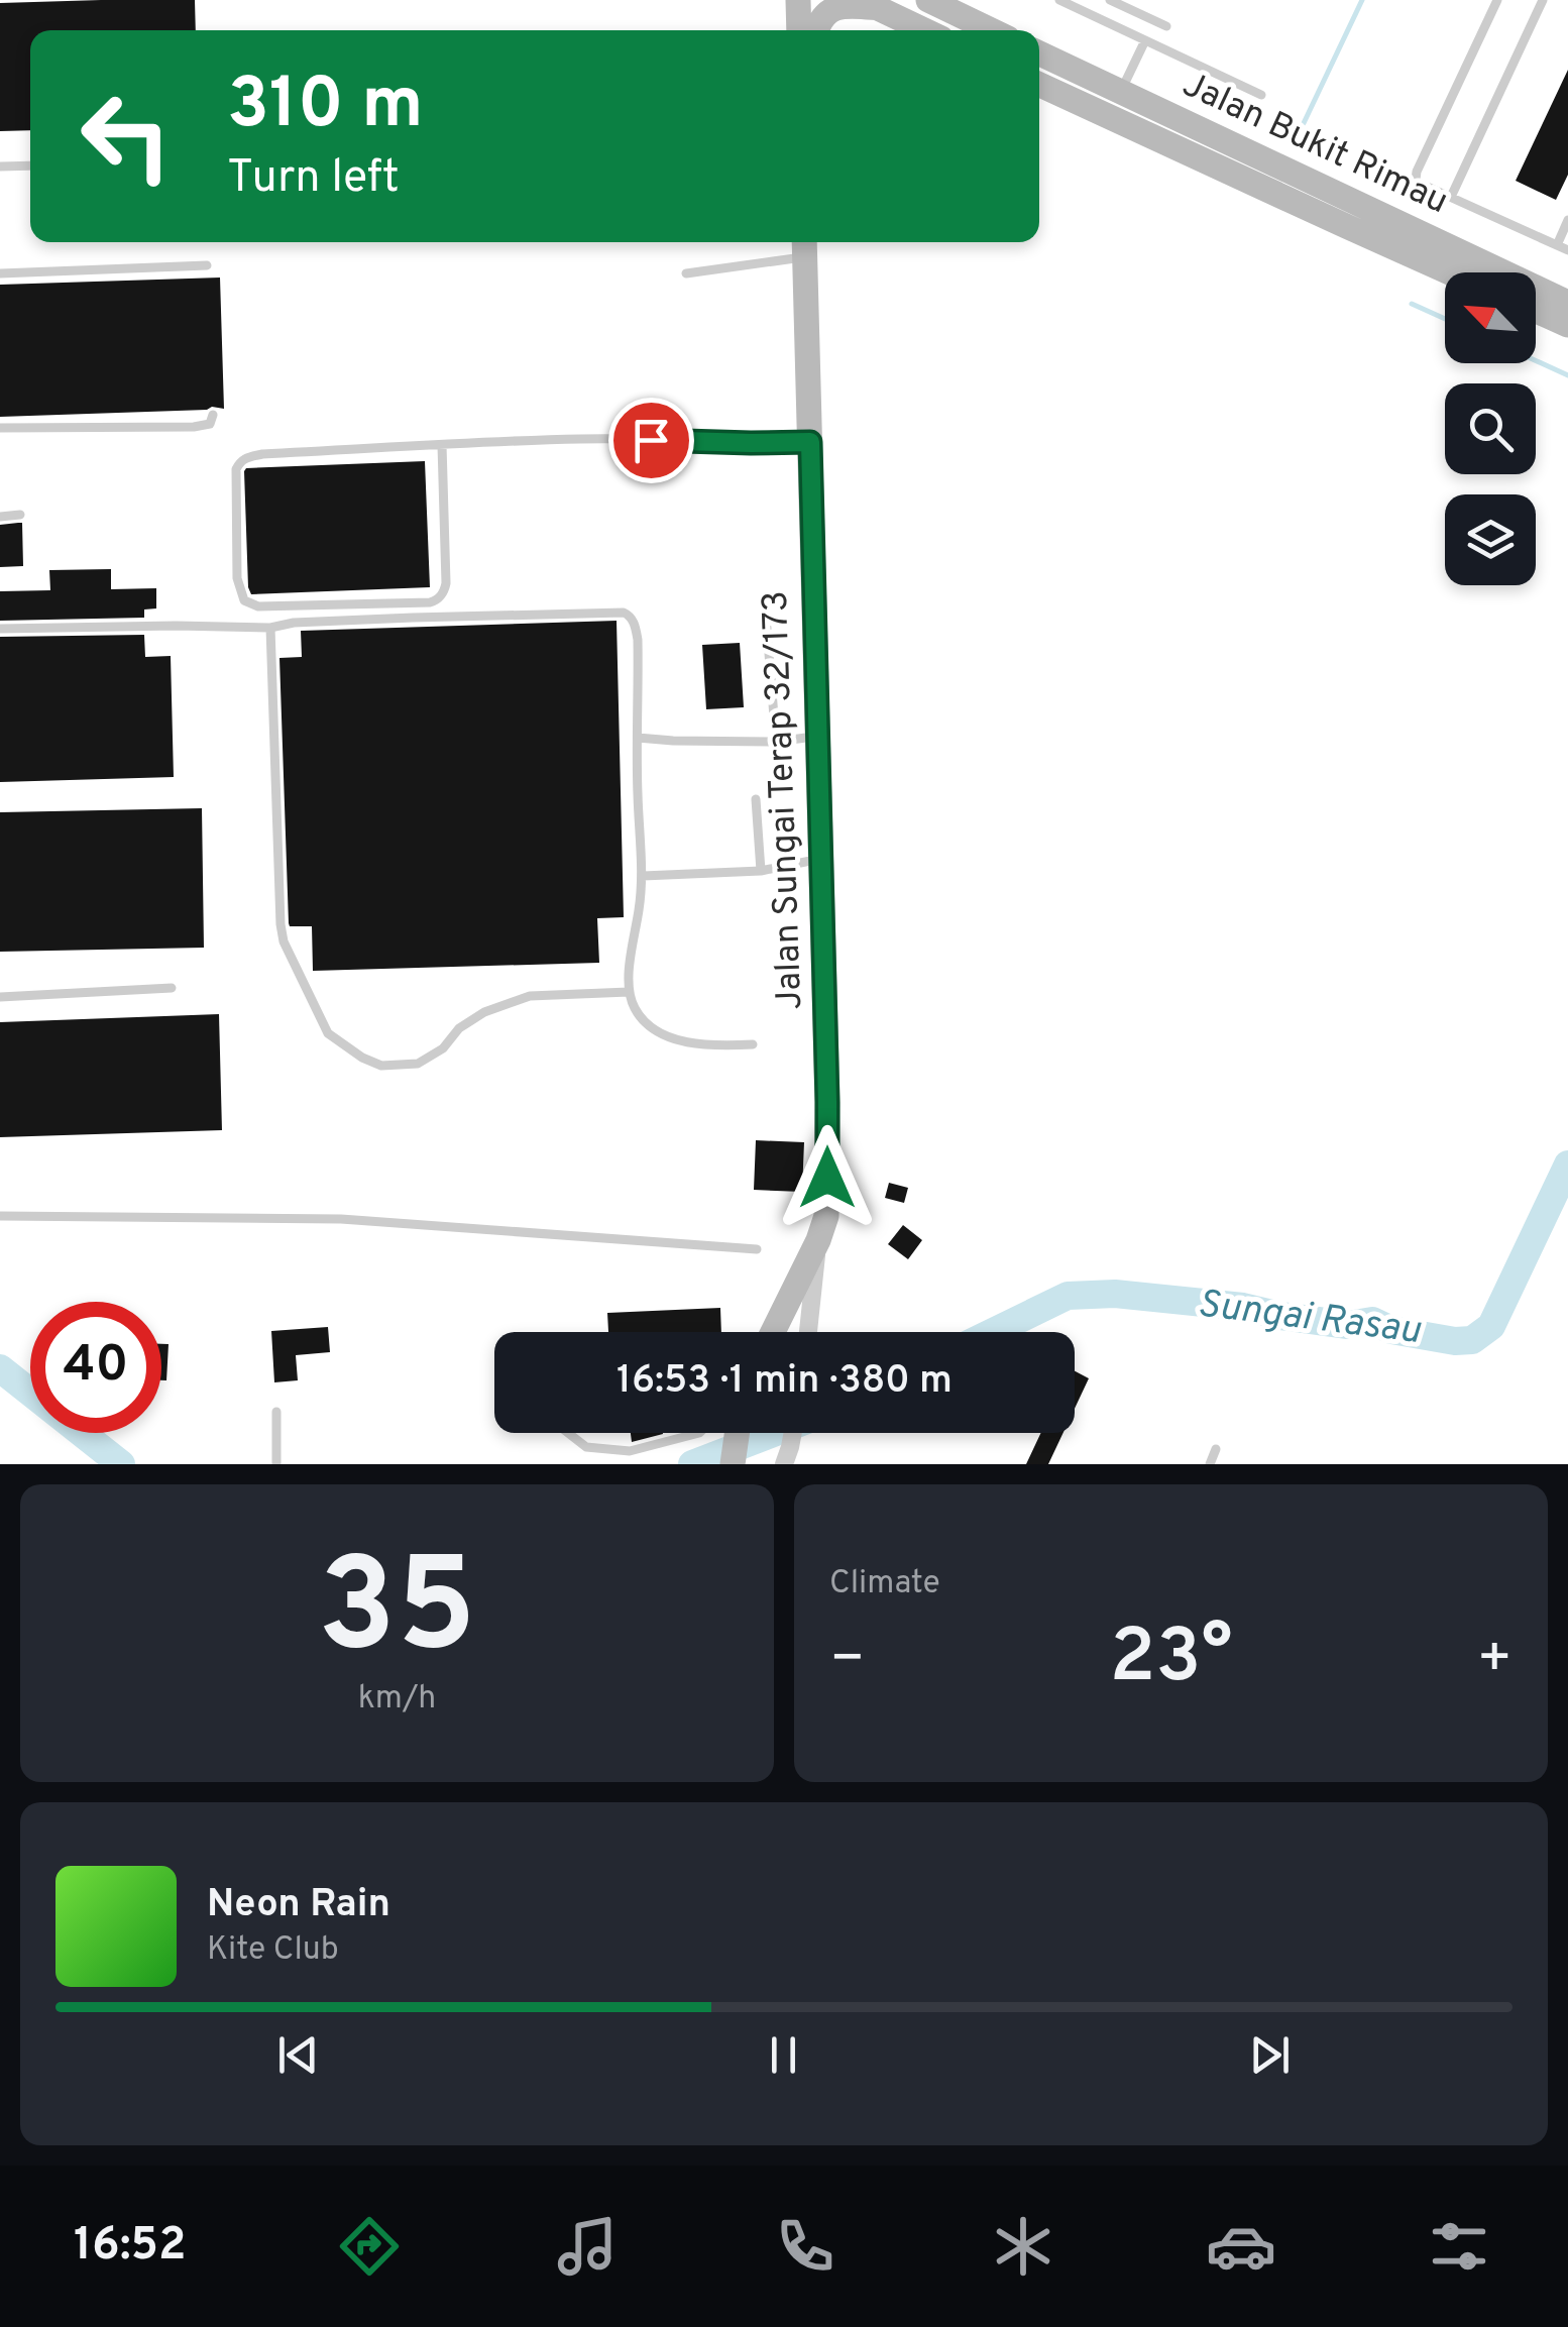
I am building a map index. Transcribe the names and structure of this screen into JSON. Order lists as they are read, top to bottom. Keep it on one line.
{"streets":{"street":["Jalan Bukit Rimau","Jalan Sungai Terap 32/173"]},"water":["Sungai Rasau"],"north":"top left","page":{"turn":["310 m","Turn left"],"limit":"40","trip":"16:53 · 1 min · 380 m","tile":[["35","km/h"],"Climate"],"heat":["−","23°","+"],"song":["Neon Rain","Kite Club"],"tabs":"16:52"}}
